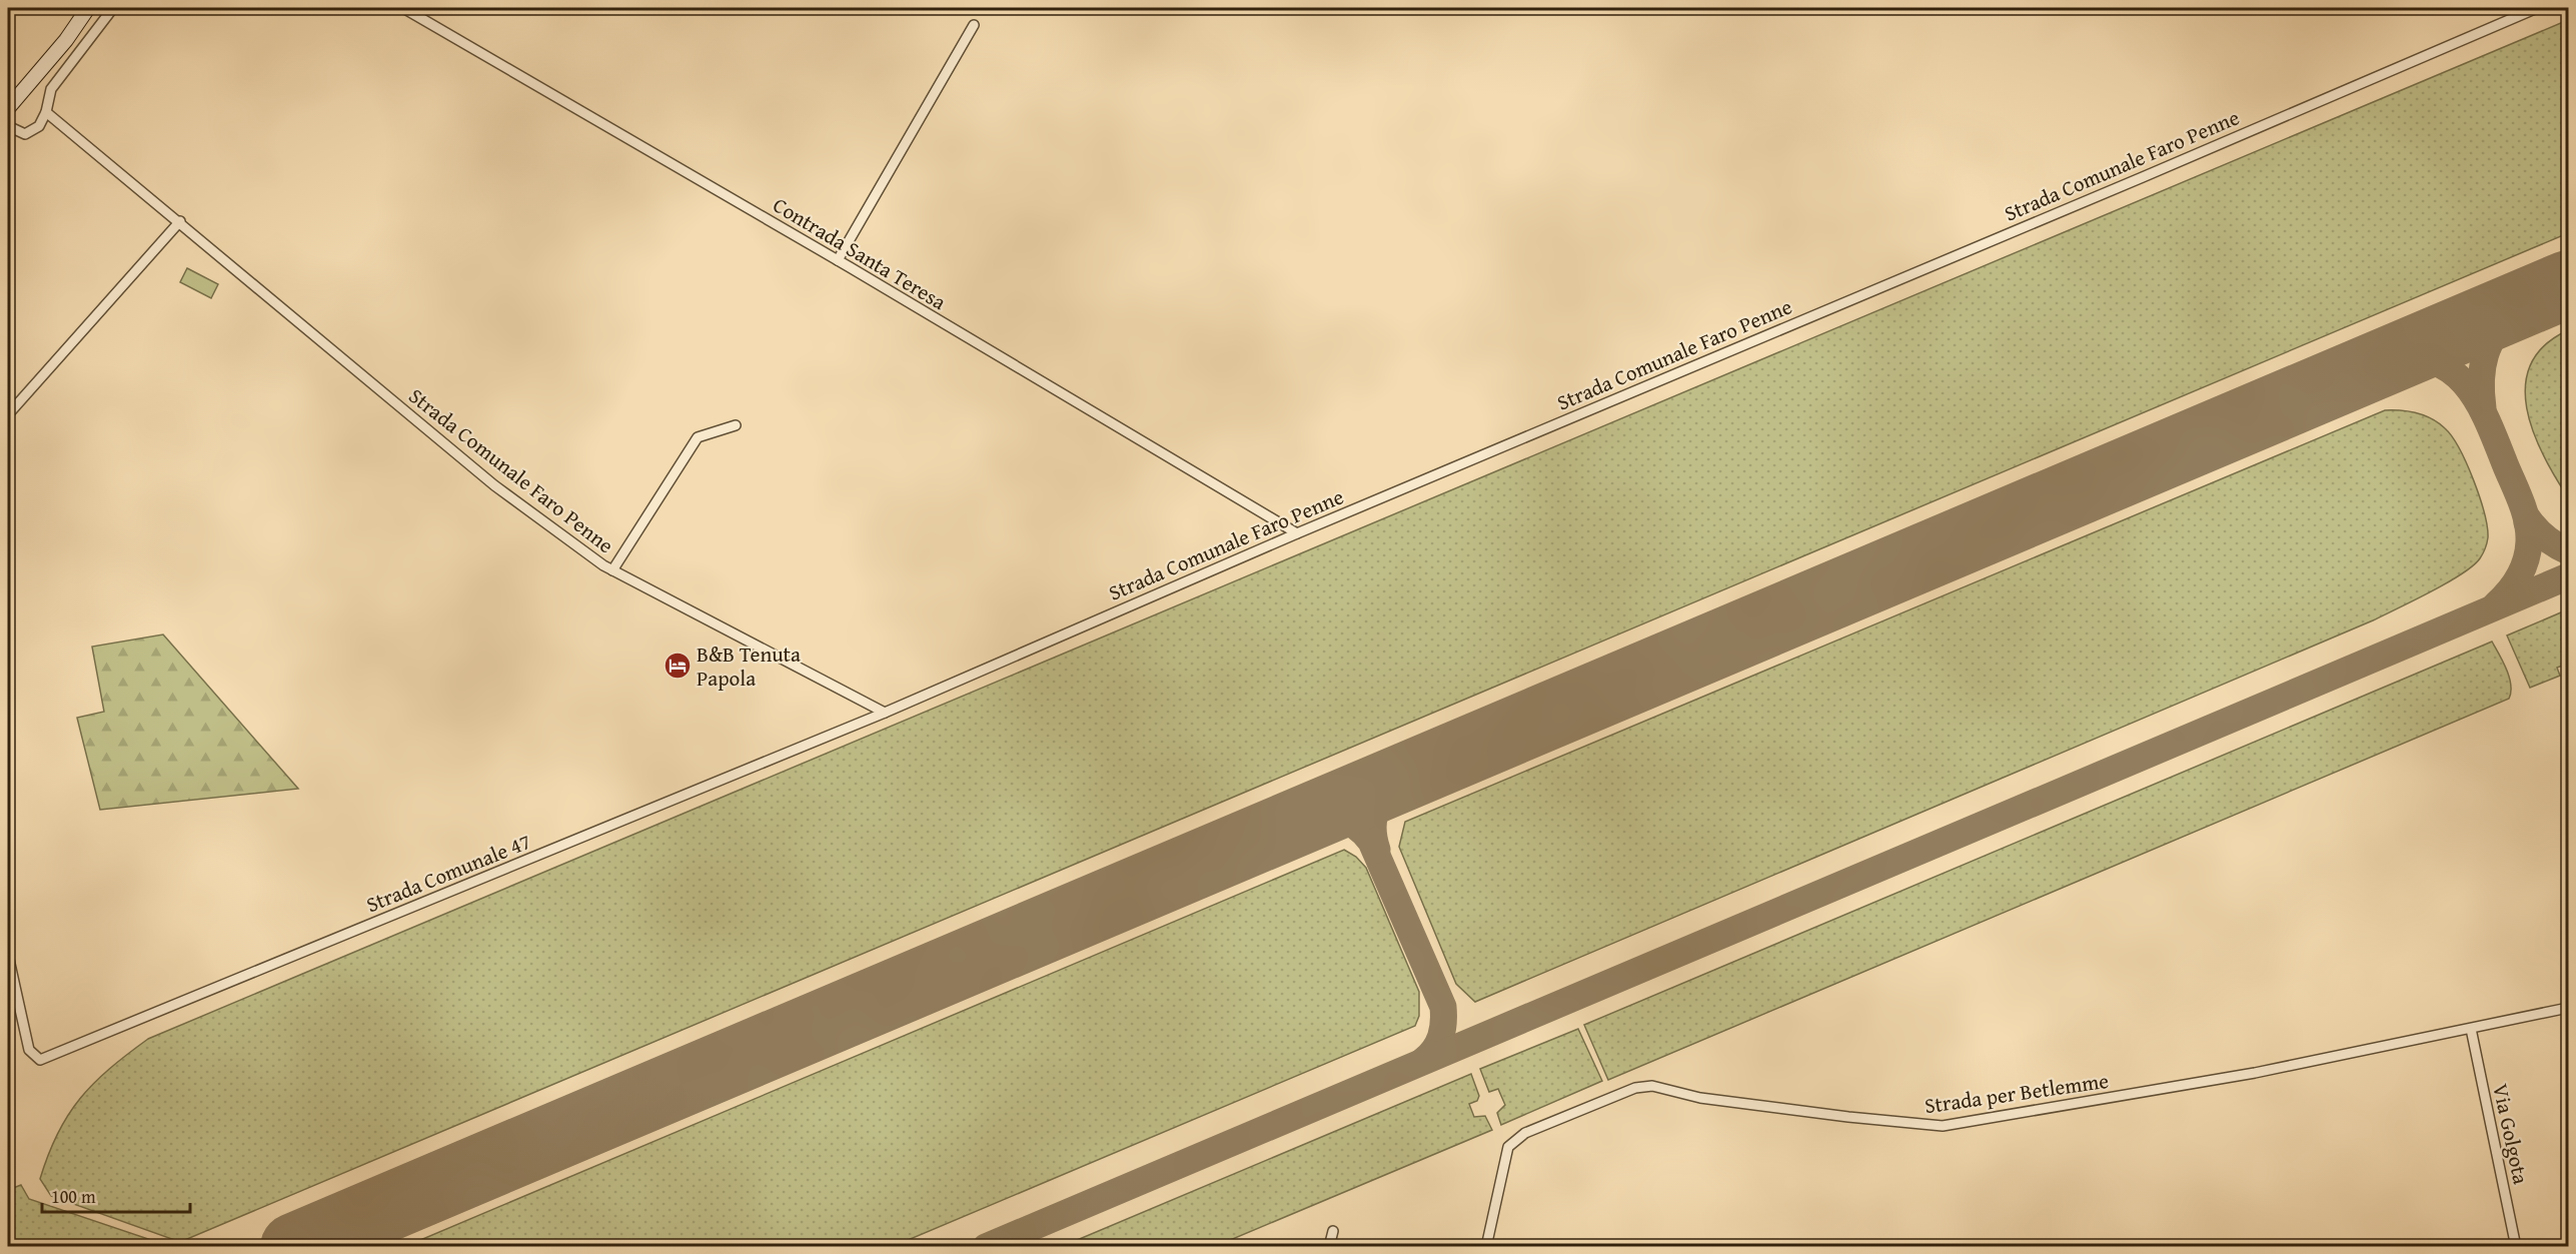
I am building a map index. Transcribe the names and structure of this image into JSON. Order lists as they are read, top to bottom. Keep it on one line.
{"streets":{"street":["Strada Comunale Faro Penne","Contrada Santa Teresa","Strada Comunale 47","Strada per Betlemme","Via Golgota"]},"crossings":[["Strada Comunale Faro Penne","Contrada Santa Teresa"],["Strada Comunale Faro Penne","Strada Comunale 47"],["Strada per Betlemme","Via Golgota"]],"places":{"hotel":["B&B Tenuta Papola"]},"scale_bar":"100 m"}
